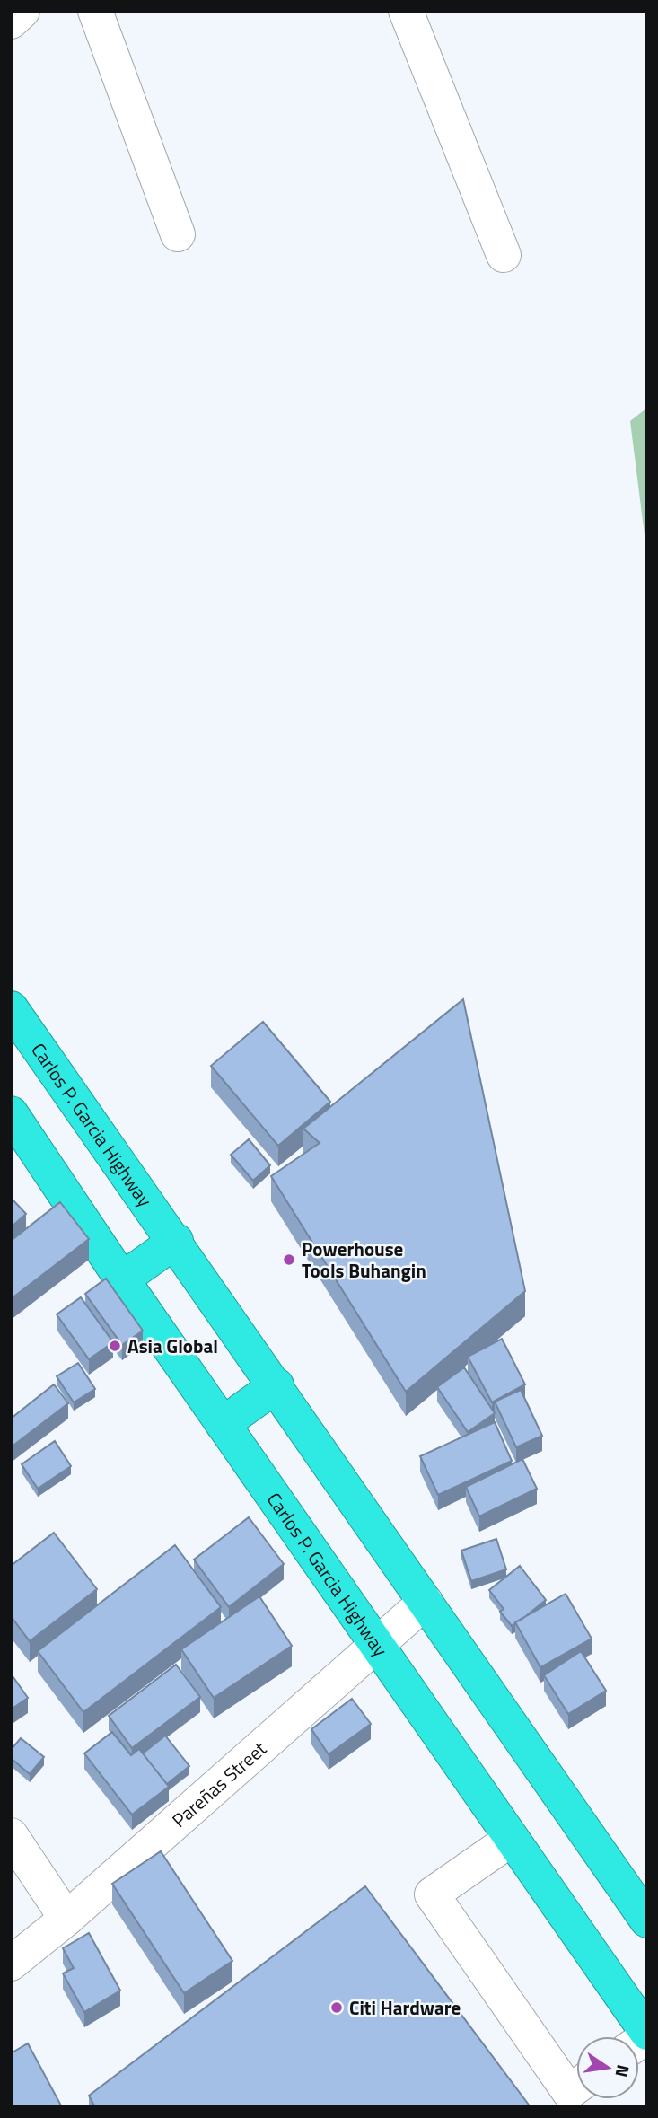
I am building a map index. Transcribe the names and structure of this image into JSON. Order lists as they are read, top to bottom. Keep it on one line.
{"streets":{"highway":["Carlos P. Garcia Highway"],"street":["Pareñas Street"]},"crossings":[["Carlos P. Garcia Highway","Pareñas Street"]],"places":["Powerhouse Tools Buhangin","Asia Global","Citi Hardware"],"north":"right"}
